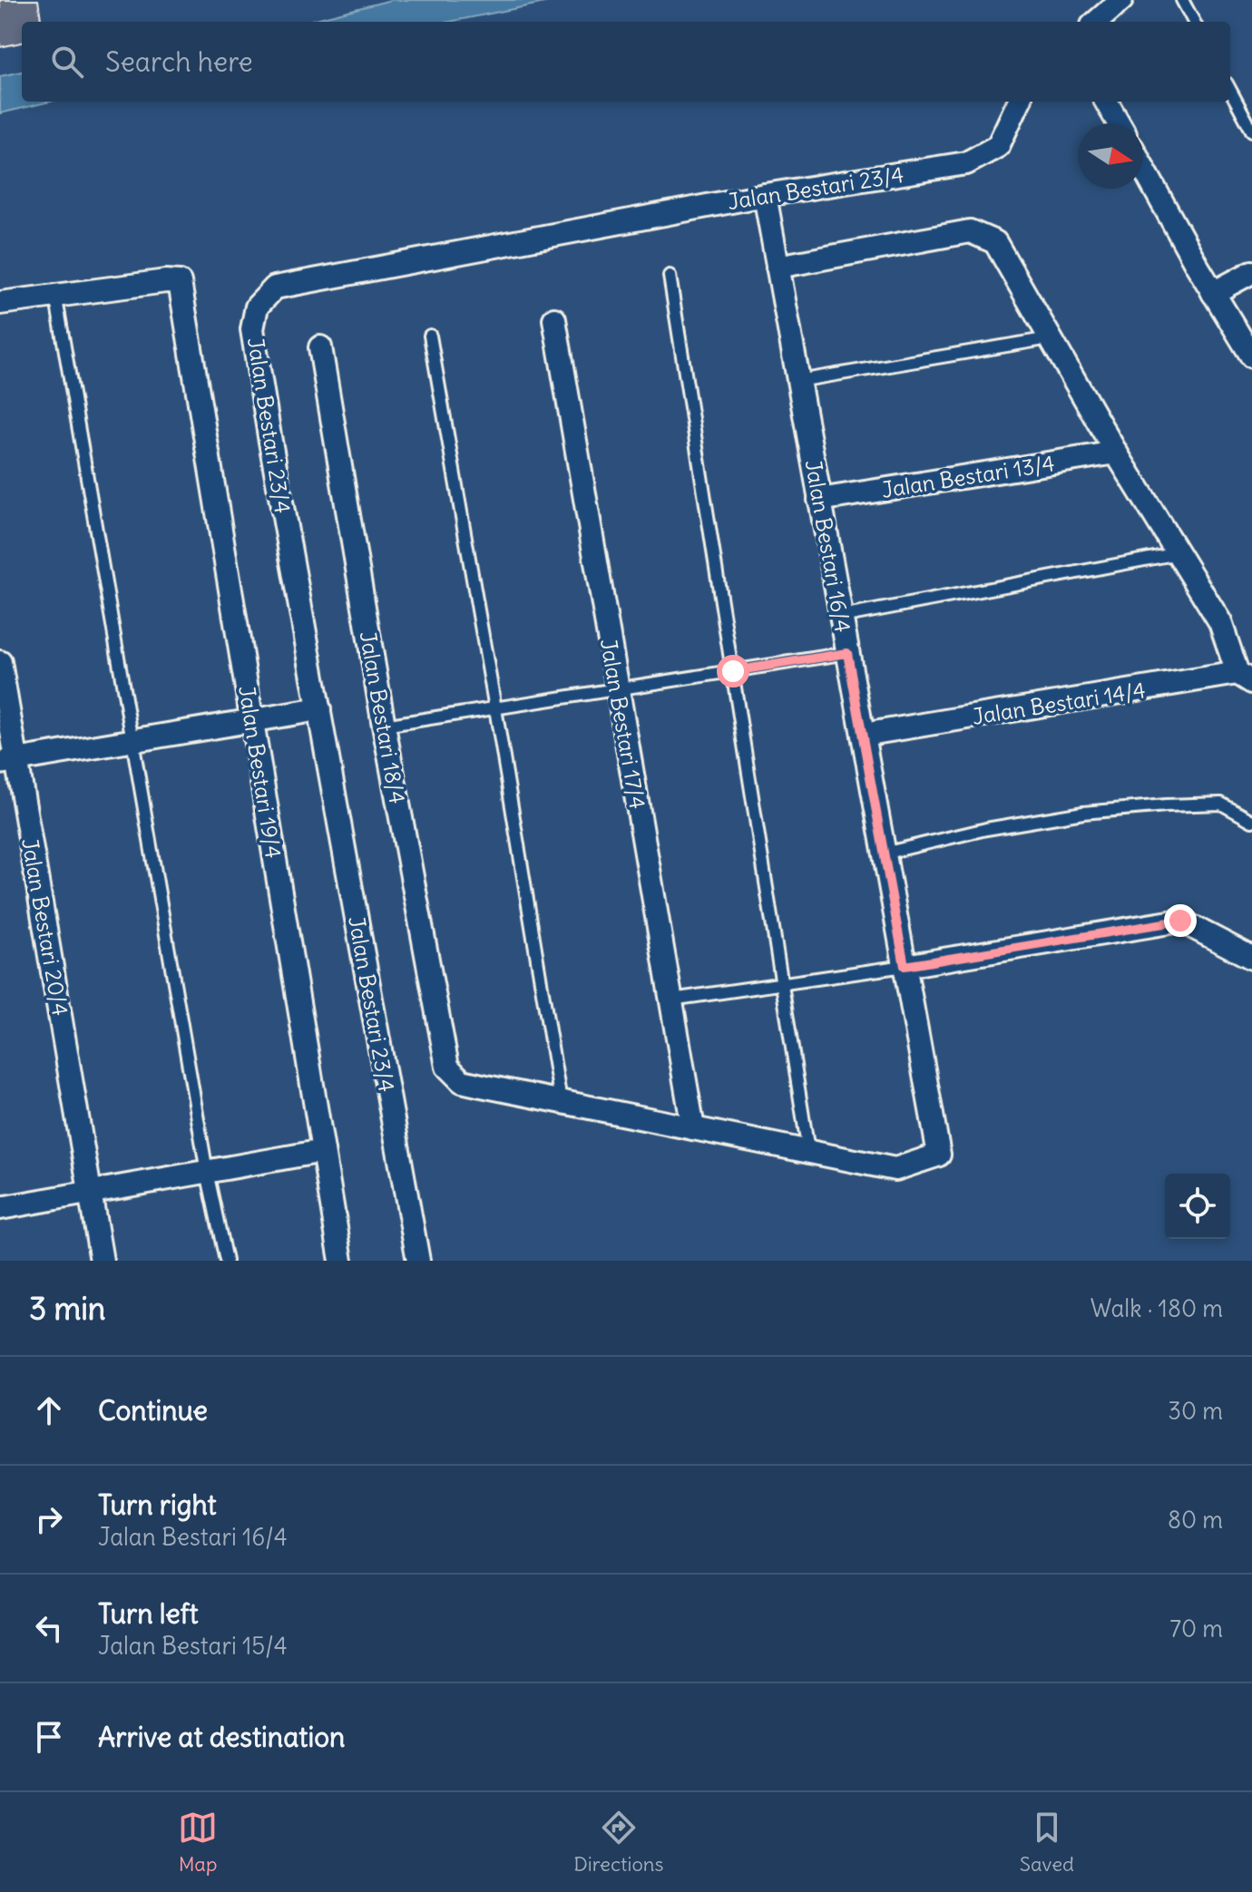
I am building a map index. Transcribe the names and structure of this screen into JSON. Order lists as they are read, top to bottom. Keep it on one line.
{"streets":{"street":["Jalan Bestari 23/4","Jalan Bestari 13/4","Jalan Bestari 16/4","Jalan Bestari 14/4","Jalan Bestari 18/4","Jalan Bestari 17/4","Jalan Bestari 19/4","Jalan Bestari 20/4"]},"crossings":[["Jalan Bestari 23/4","Jalan Bestari 16/4"],["Jalan Bestari 13/4","Jalan Bestari 16/4"],["Jalan Bestari 16/4","Jalan Bestari 14/4"]],"north":"right","page":{"search":"Search here","heading":["3 min","Walk · 180 m"],"list":[["Continue","30 m"],["Turn right","Jalan Bestari 16/4","80 m"],["Turn left","Jalan Bestari 15/4","70 m"],"Arrive at destination"],"nav":["Map","Directions","Saved"]}}
